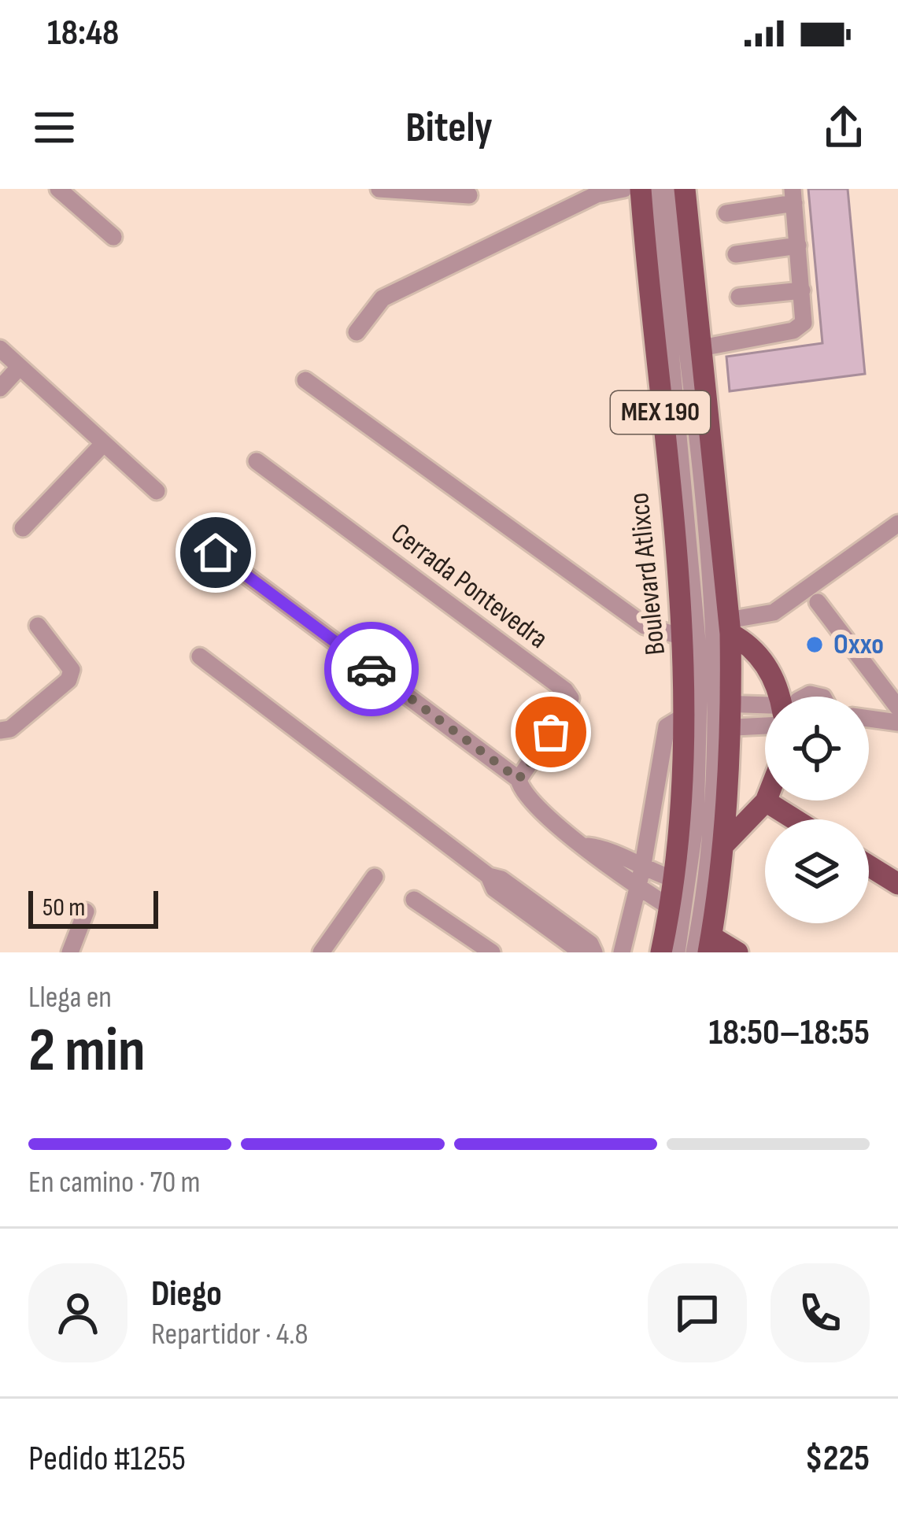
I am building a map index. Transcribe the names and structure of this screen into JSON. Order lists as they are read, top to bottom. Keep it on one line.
{"streets":{"main road":["MEX 190","Boulevard Atlixco"],"street":["Cerrada Pontevedra"]},"places":["Oxxo"],"scale_bar":"50 m","page":{"status":"18:48","header":"Bitely","scale":"50 m","heading":["2 min","Llega en","18:50–18:55"],"panel":["Diego","Repartidor · 4.8","Pedido #1255","$225"],"bar":"En camino · 70 m"}}
